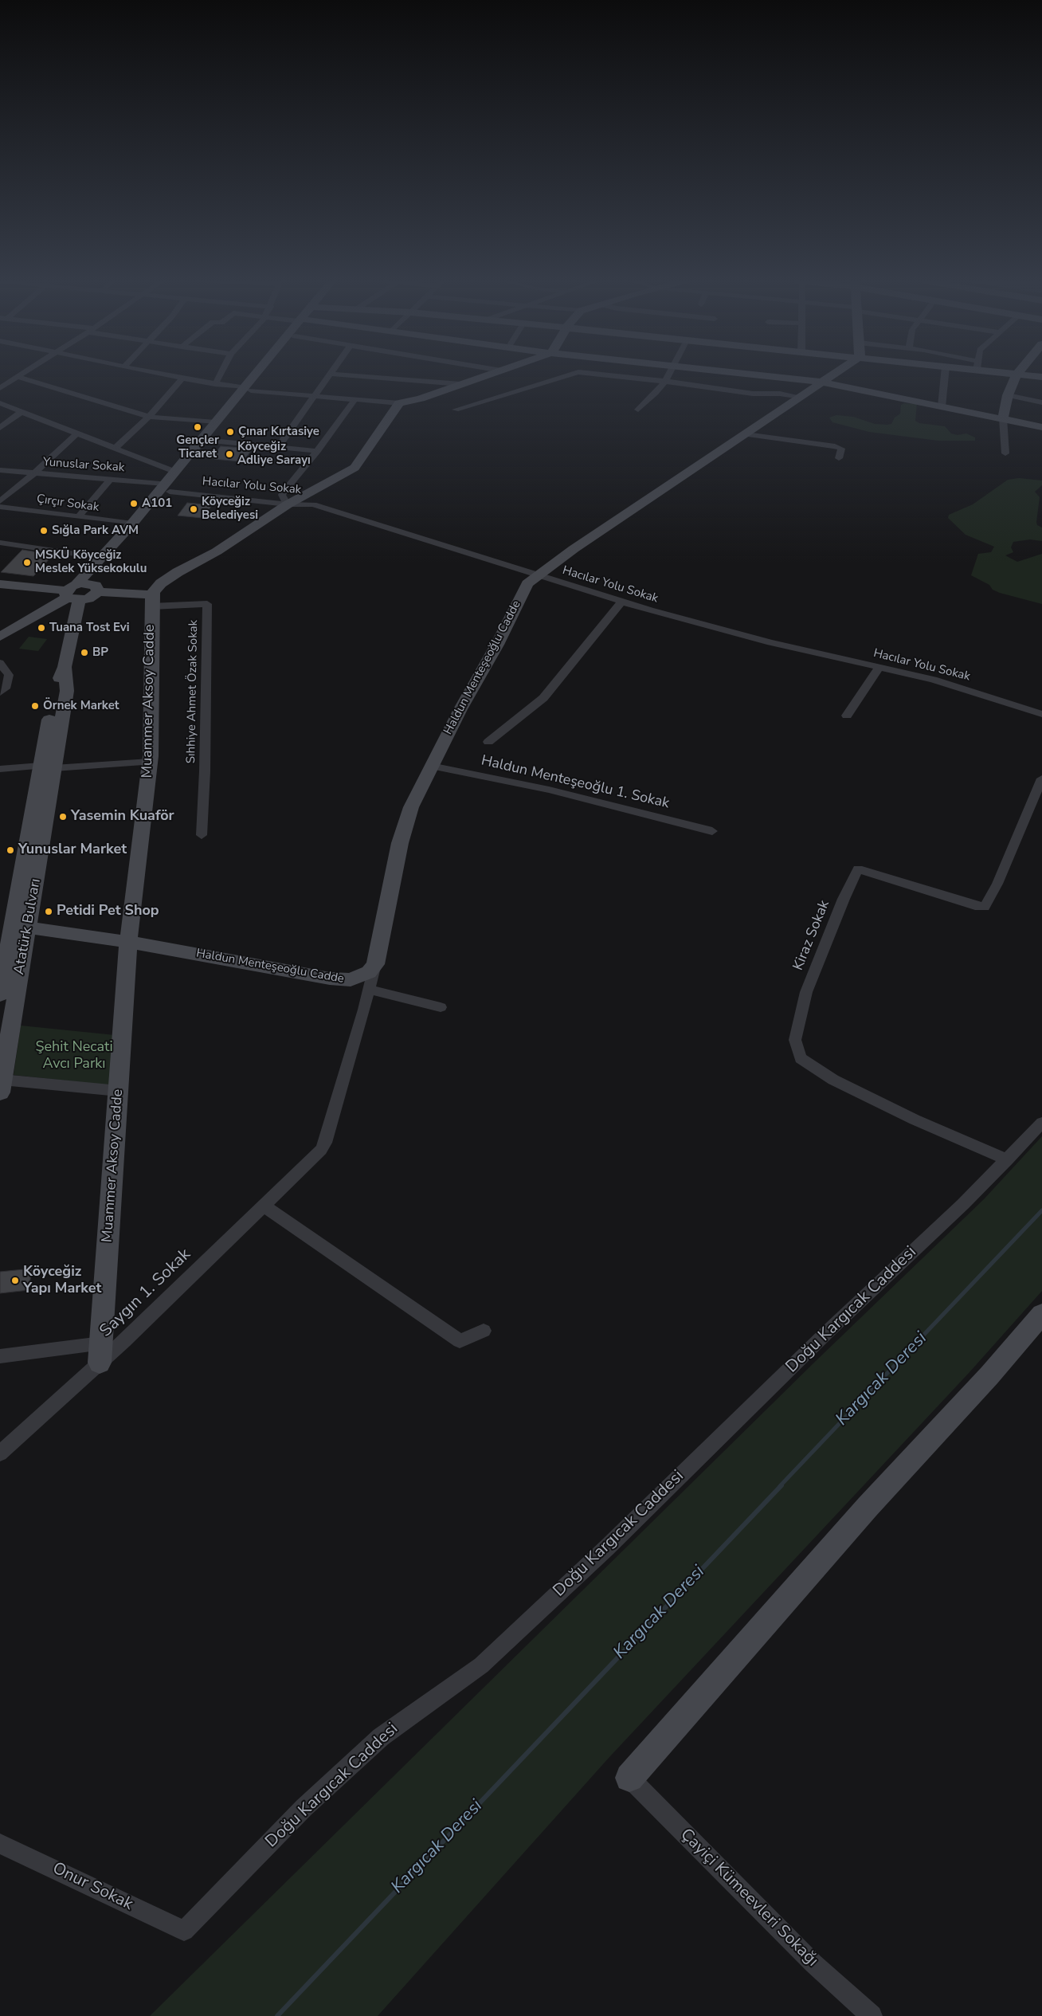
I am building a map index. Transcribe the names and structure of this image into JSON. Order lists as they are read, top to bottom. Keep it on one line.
{"streets":{"main road":["Atatürk Bulvarı"],"street":["Yunuslar Sokak","Hacılar Yolu Sokak","Çırçır Sokak","Haldun Menteşeoğlu Cadde","Sıhhiye Ahmet Özak Sokak","Muammer Aksoy Cadde","Haldun Menteşeoğlu 1. Sokak","Kiraz Sokak","Saygın 1. Sokak","Doğu Kargıcak Caddesi","Onur Sokak","Çayiçi Kümeevleri Sokağı"]},"crossings":[["Yunuslar Sokak","Hacılar Yolu Sokak"],["Hacılar Yolu Sokak","Haldun Menteşeoğlu Cadde"],["Haldun Menteşeoğlu Cadde","Muammer Aksoy Cadde"],["Haldun Menteşeoğlu Cadde","Haldun Menteşeoğlu 1. Sokak"],["Haldun Menteşeoğlu Cadde","Atatürk Bulvarı"],["Haldun Menteşeoğlu Cadde","Saygın 1. Sokak"],["Sıhhiye Ahmet Özak Sokak","Muammer Aksoy Cadde"],["Muammer Aksoy Cadde","Saygın 1. Sokak"],["Kiraz Sokak","Doğu Kargıcak Caddesi"],["Doğu Kargıcak Caddesi","Onur Sokak"]],"water":["Kargıcak Deresi"],"parks":["Şehit Necati Avcı Parkı"],"places":["Gençler Ticaret","Çınar Kırtasiye","Köyceğiz Adliye Sarayı","A101","Köyceğiz Belediyesi","Sığla Park AVM","MSKÜ Köyceğiz Meslek Yüksekokulu","Tuana Tost Evi","BP","Örnek Market","Yasemin Kuaför","Yunuslar Market","Petidi Pet Shop","Köyceğiz Yapı Market"]}
